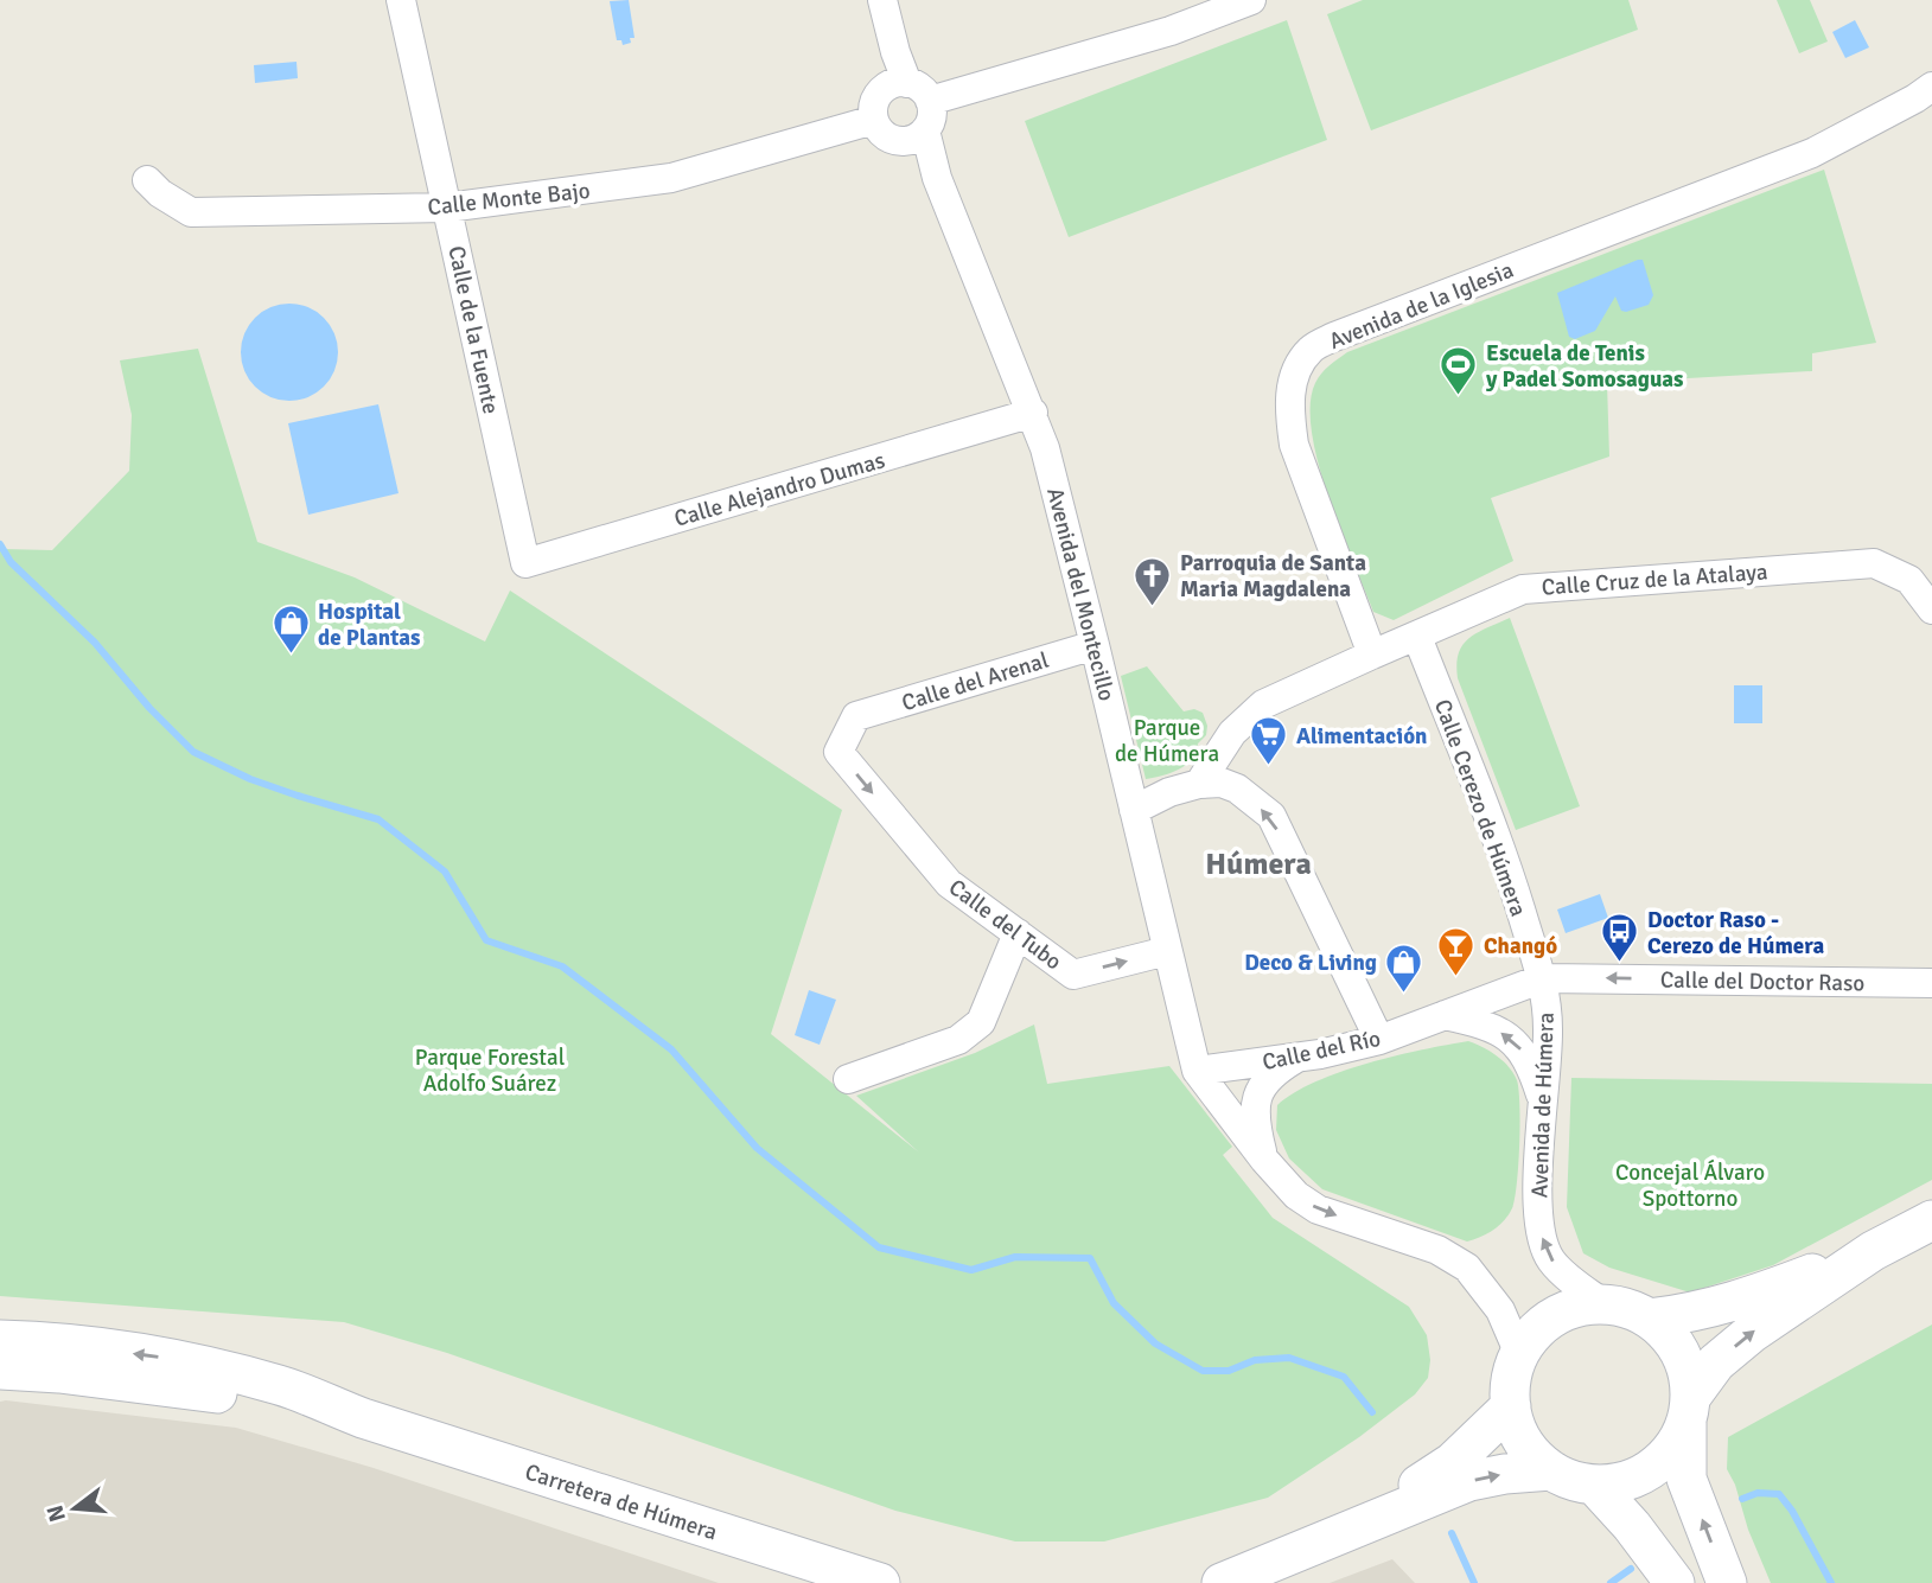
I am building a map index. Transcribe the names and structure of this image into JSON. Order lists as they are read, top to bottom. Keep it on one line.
{"streets":{"main road":["Carretera de Húmera"],"street":["Calle Monte Bajo","Avenida de la Iglesia","Calle de la Fuente","Calle Alejandro Dumas","Calle Cruz de la Atalaya","Avenida del Montecillo","Calle del Arenal","Calle Cerezo de Húmera","Calle del Tubo","Calle del Doctor Raso","Calle del Río","Avenida de Húmera"]},"crossings":[["Calle Monte Bajo","Calle de la Fuente"],["Calle Monte Bajo","Avenida del Montecillo"],["Avenida de la Iglesia","Calle Cruz de la Atalaya"],["Calle de la Fuente","Calle Alejandro Dumas"],["Calle Alejandro Dumas","Avenida del Montecillo"],["Calle Cruz de la Atalaya","Calle Cerezo de Húmera"],["Avenida del Montecillo","Calle del Arenal"],["Avenida del Montecillo","Calle del Tubo"],["Avenida del Montecillo","Calle del Río"],["Calle del Arenal","Calle del Tubo"],["Calle Cerezo de Húmera","Calle del Doctor Raso"],["Calle Cerezo de Húmera","Calle del Río"],["Calle Cerezo de Húmera","Avenida de Húmera"],["Calle del Doctor Raso","Calle del Río"],["Calle del Doctor Raso","Avenida de Húmera"],["Calle del Río","Avenida de Húmera"]],"one_way":["Calle del Tubo","Calle del Doctor Raso","Avenida de Húmera"],"districts":["Húmera"],"parks":["Parque de Húmera","Parque Forestal Adolfo Suárez","Concejal Álvaro Spottorno"],"places":{"sports":["Escuela de Tenis y Padel Somosaguas"],"church":["Parroquia de Santa Maria Magdalena"],"shop":["Hospital de Plantas","Deco & Living"],"supermarket":["Alimentación"],"bus stop":["Doctor Raso - Cerezo de Húmera"],"bar":["Changó"]},"north":"left"}
